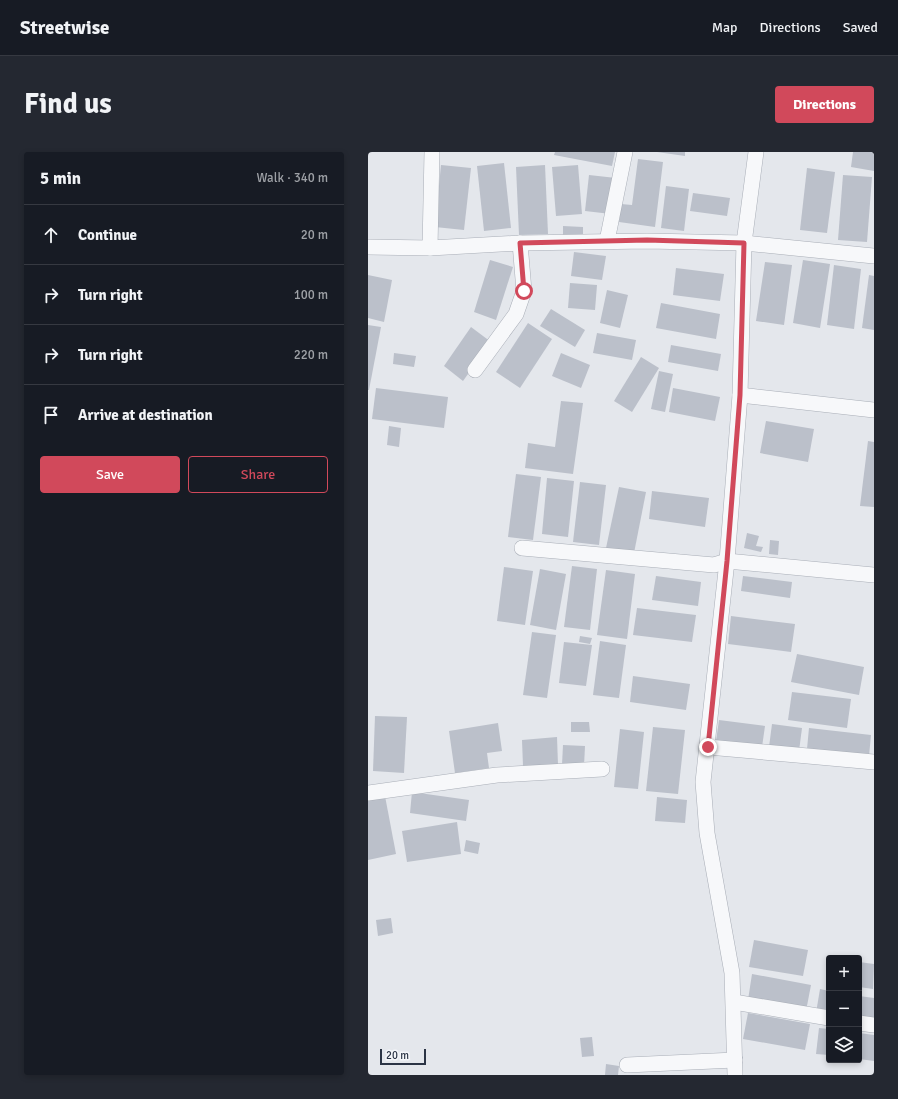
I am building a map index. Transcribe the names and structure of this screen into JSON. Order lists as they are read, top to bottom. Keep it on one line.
{"scale_bar":"20 m","page":{"header":"Streetwise","nav":["Map","Directions","Saved"],"buttons":["Directions",["Save","Share"]],"title":"Find us","heading":["5 min","Walk · 340 m"],"list":[["Continue","20 m"],["Turn right","100 m"],["Turn right","220 m"],"Arrive at destination"],"map_buttons":["+","−"],"scale":"20 m"}}
